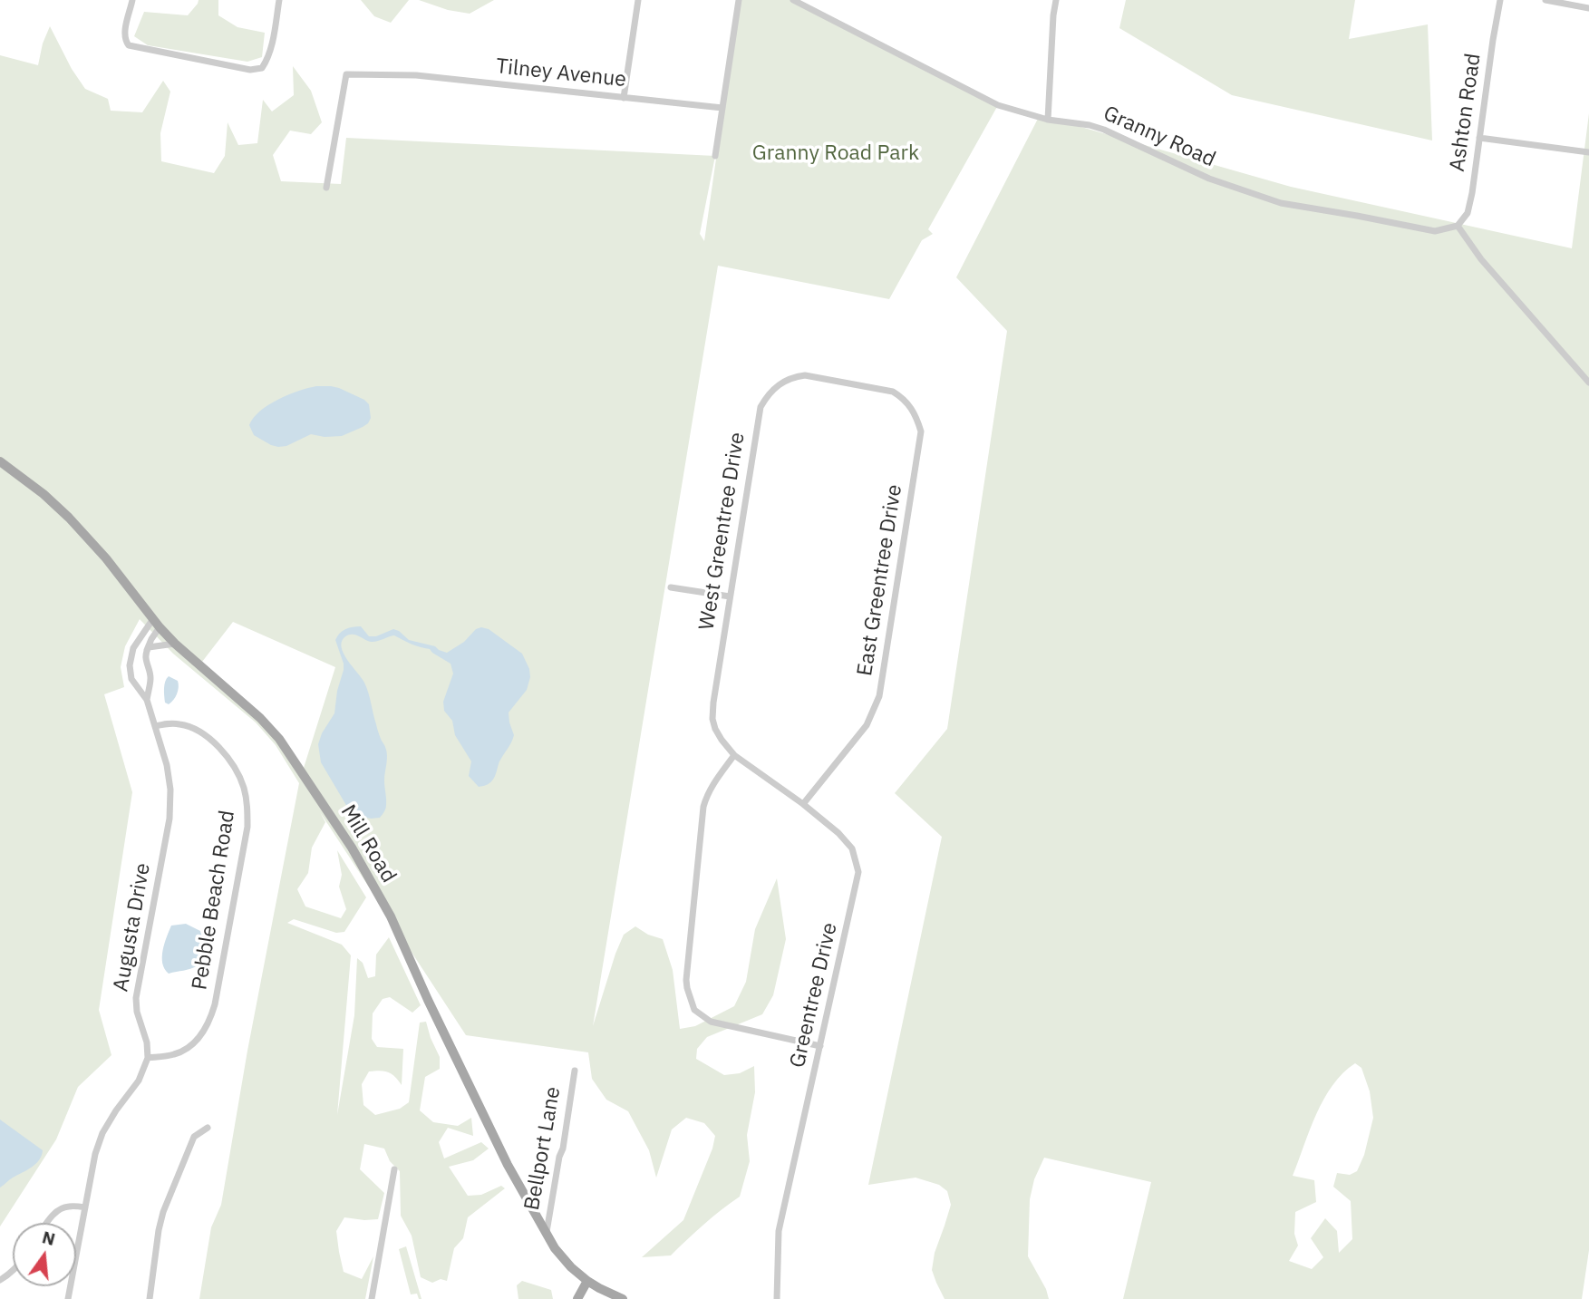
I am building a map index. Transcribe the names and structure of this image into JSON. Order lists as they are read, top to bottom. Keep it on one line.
{"streets":{"main road":["Mill Road"],"street":["Tilney Avenue","Ashton Road","Granny Road","West Greentree Drive","East Greentree Drive","Pebble Beach Road","Augusta Drive","Greentree Drive","Bellport Lane"]},"crossings":[["Ashton Road","Granny Road"],["West Greentree Drive","East Greentree Drive"],["West Greentree Drive","Greentree Drive"],["East Greentree Drive","Greentree Drive"],["Mill Road","Augusta Drive"],["Mill Road","Bellport Lane"],["Pebble Beach Road","Augusta Drive"]],"parks":["Granny Road Park"],"north":"top"}
